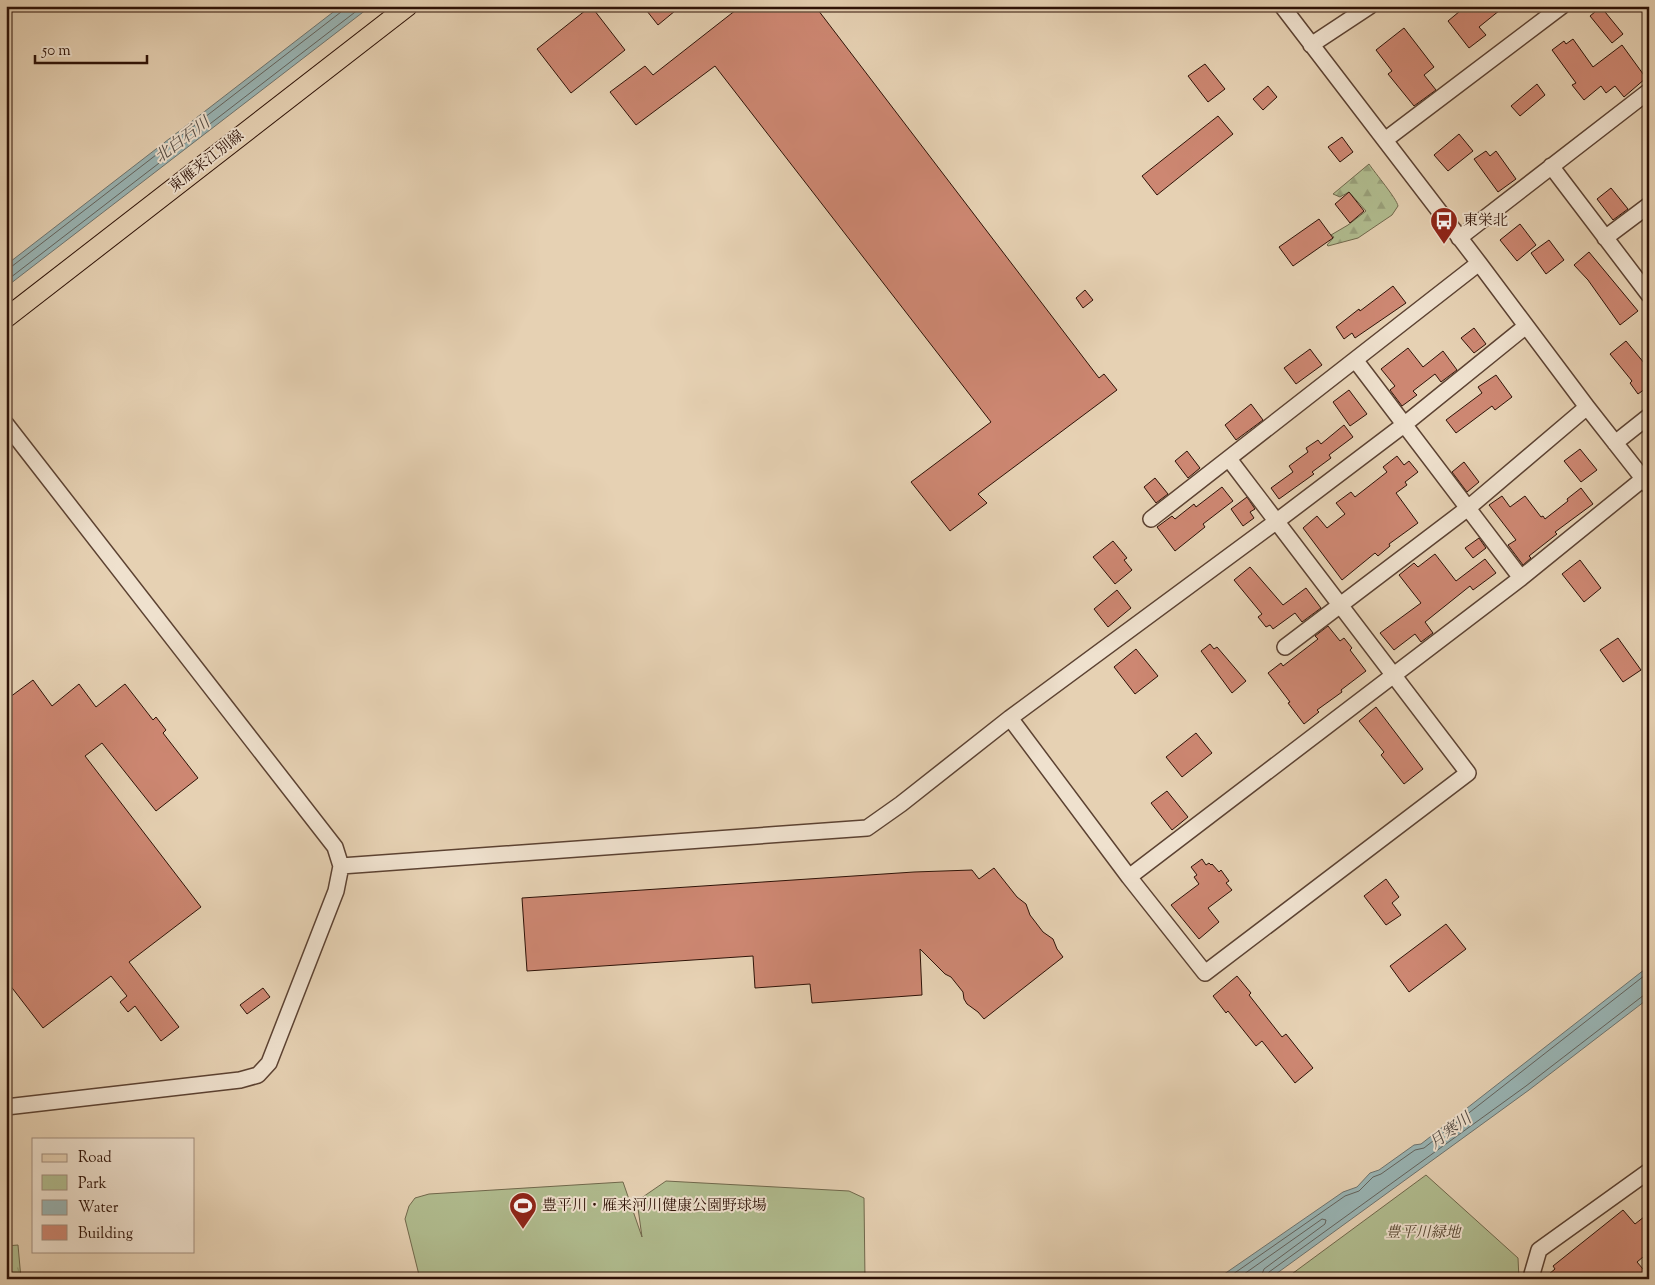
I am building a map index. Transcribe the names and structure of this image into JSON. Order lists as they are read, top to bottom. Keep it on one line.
{"streets":{"main road":["東雁来江別線"]},"water":["北白石川","月寒川"],"parks":["豊平川緑地"],"places":{"bus stop":["東栄北"],"sports":["豊平川・雁来河川健康公園野球場"]},"legend":["Road","Park","Water","Building"],"scale_bar":"50 m"}
